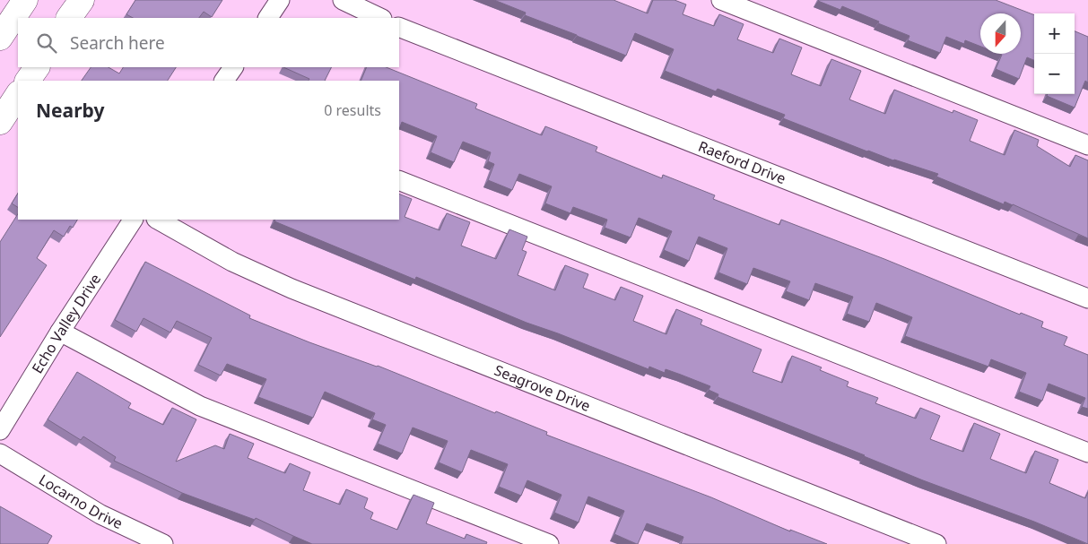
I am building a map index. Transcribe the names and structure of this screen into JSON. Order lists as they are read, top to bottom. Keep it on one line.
{"streets":{"street":["Raeford Drive","Echo Valley Drive","Seagrove Drive","Locarno Drive"]},"north":"bottom","page":{"map_buttons":["+","−"],"search":"Search here","heading":["Nearby","0 results"]}}
